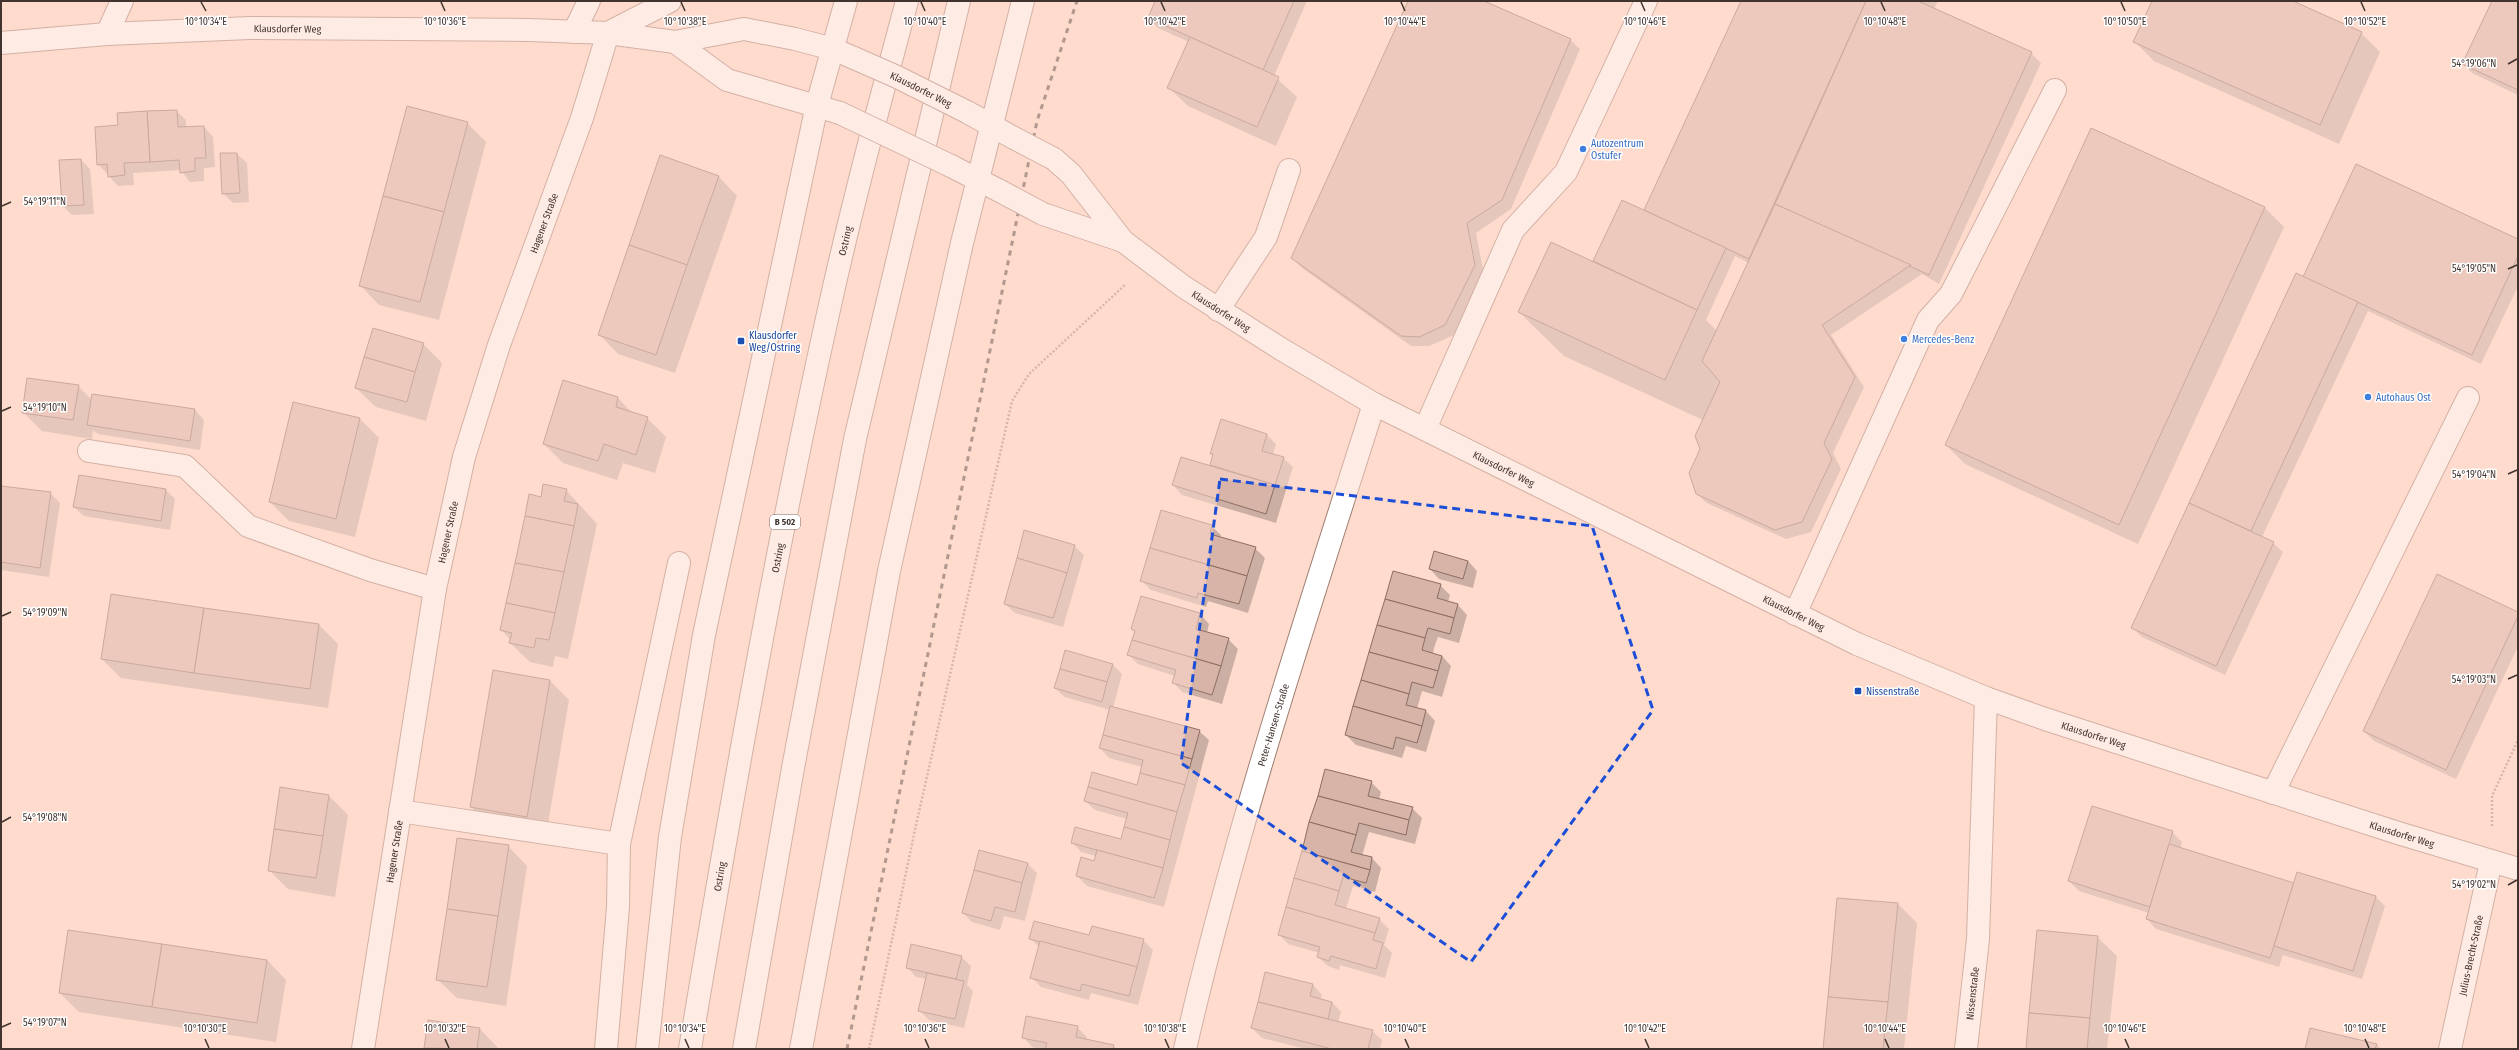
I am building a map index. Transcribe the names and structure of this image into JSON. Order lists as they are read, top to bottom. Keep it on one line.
{"streets":{"main road":["Klausdorfer Weg","Hagener Straße","Ostring","B 502","Peter-Hansen-Straße","Julius-Brecht-Straße","Nissenstraße"]},"crossings":[["Klausdorfer Weg","Hagener Straße"],["Klausdorfer Weg","Peter-Hansen-Straße"],["Klausdorfer Weg","Julius-Brecht-Straße"],["Klausdorfer Weg","Nissenstraße"]],"places":{"other":["Autozentrum Ostufer","Mercedes-Benz","Autohaus Ost"],"transit":["Klausdorfer Weg/Ostring","Nissenstraße"]},"coordinates":["10°10'42\"E","10°10'44\"E","10°10'48\"E","10°10'50\"E","10°10'52\"E","10°10'34\"E","10°10'36\"E","10°10'38\"E","10°10'40\"E","10°10'46\"E","54°19'06\"N","54°19'11\"N","54°19'05\"N","54°19'10\"N","54°19'04\"N","54°19'09\"N","54°19'03\"N","54°19'08\"N","54°19'02\"N","54°19'07\"N","10°10'30\"E","10°10'32\"E"]}
